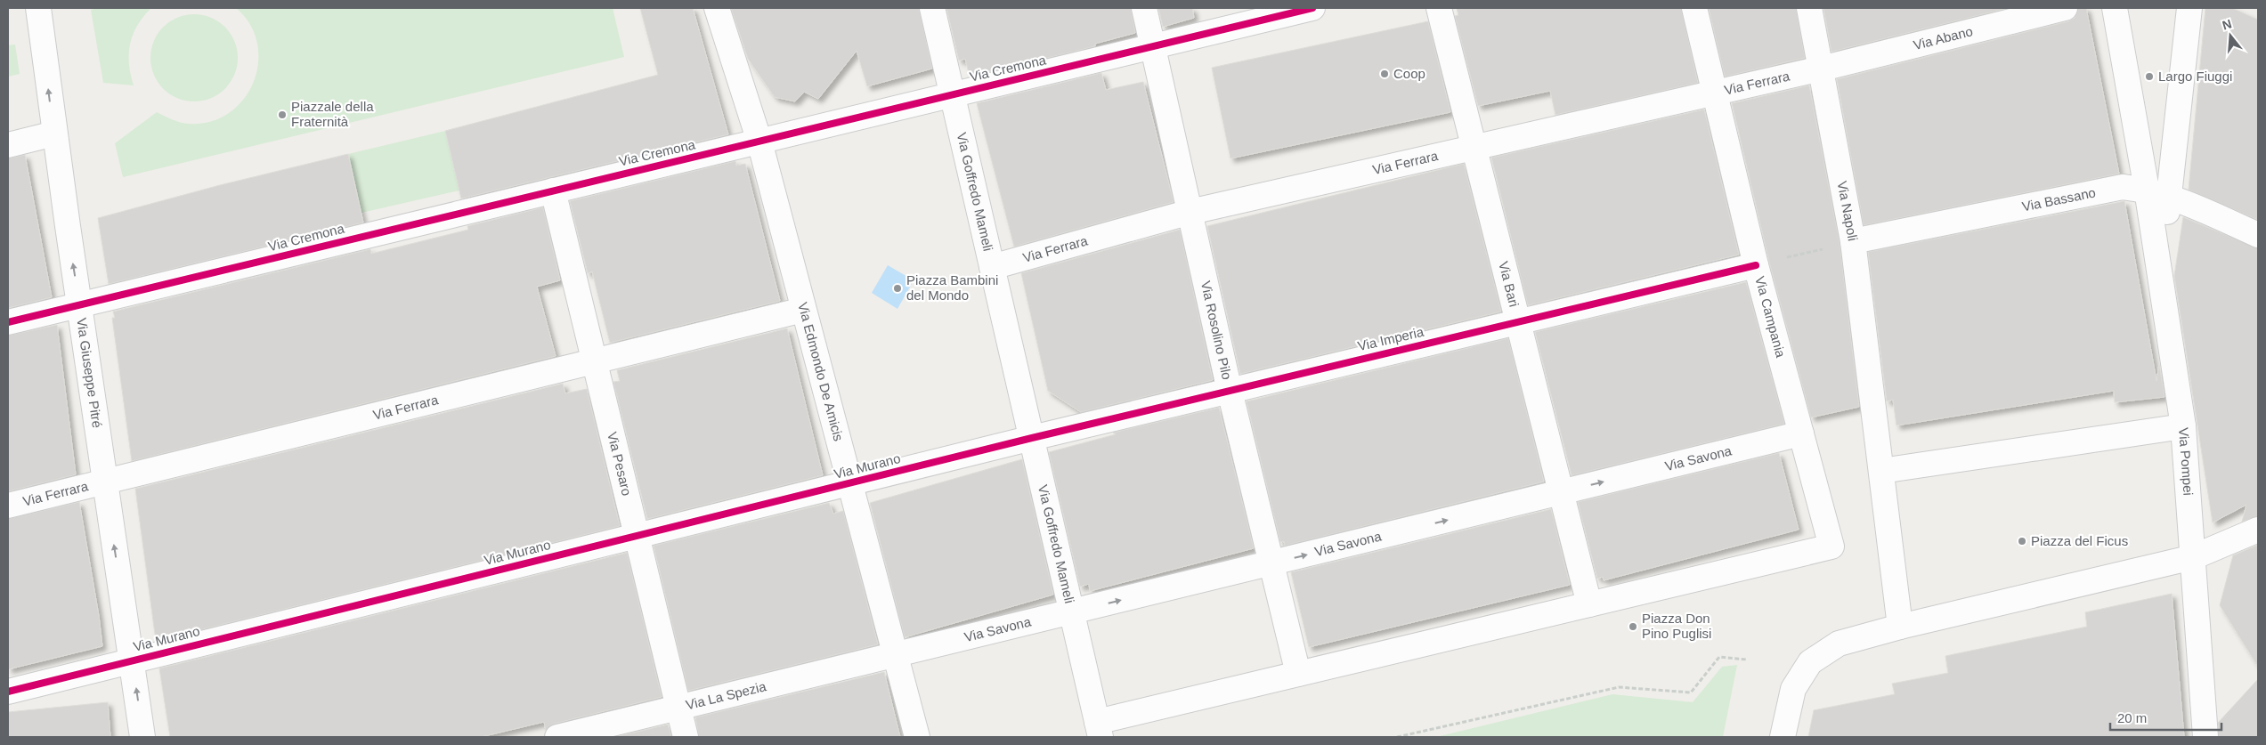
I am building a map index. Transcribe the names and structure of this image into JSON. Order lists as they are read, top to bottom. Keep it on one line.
{"streets":{"street":["Via Abano","Via Cremona","Via Ferrara","Via Goffredo Mameli","Via Bassano","Via Napoli","Via Bari","Via Campania","Via Rosolino Pilo","Via Imperia","Via Edmondo De Amicis","Via Giuseppe Pitré","Via Savona","Via Pompei","Via Pesaro","Via Murano","Via La Spezia"]},"crossings":[["Via Abano","Via Ferrara"],["Via Abano","Via Napoli"],["Via Cremona","Via Goffredo Mameli"],["Via Cremona","Via Rosolino Pilo"],["Via Cremona","Via Edmondo De Amicis"],["Via Cremona","Via Giuseppe Pitré"],["Via Cremona","Via Pesaro"],["Via Ferrara","Via Goffredo Mameli"],["Via Ferrara","Via Napoli"],["Via Ferrara","Via Bari"],["Via Ferrara","Via Campania"],["Via Ferrara","Via Rosolino Pilo"],["Via Ferrara","Via Edmondo De Amicis"],["Via Ferrara","Via Giuseppe Pitré"],["Via Ferrara","Via Pesaro"],["Via Goffredo Mameli","Via Imperia"],["Via Goffredo Mameli","Via Savona"],["Via Goffredo Mameli","Via Murano"],["Via Bassano","Via Napoli"],["Via Bassano","Via Pompei"],["Via Bari","Via Campania"],["Via Bari","Via Imperia"],["Via Bari","Via Savona"],["Via Campania","Via Imperia"],["Via Campania","Via Savona"],["Via Rosolino Pilo","Via Imperia"],["Via Rosolino Pilo","Via Savona"],["Via Imperia","Via Murano"],["Via Edmondo De Amicis","Via Savona"],["Via Edmondo De Amicis","Via Murano"],["Via Edmondo De Amicis","Via La Spezia"],["Via Giuseppe Pitré","Via Murano"],["Via Savona","Via La Spezia"],["Via Pesaro","Via Murano"],["Via Pesaro","Via La Spezia"]],"one_way":["Via Giuseppe Pitré"],"places":["Coop","Largo Fiuggi","Piazzale della Fraternità","Piazza Bambini del Mondo","Piazza del Ficus","Piazza Don Pino Puglisi"],"scale_bar":"20 m","north":"top"}
